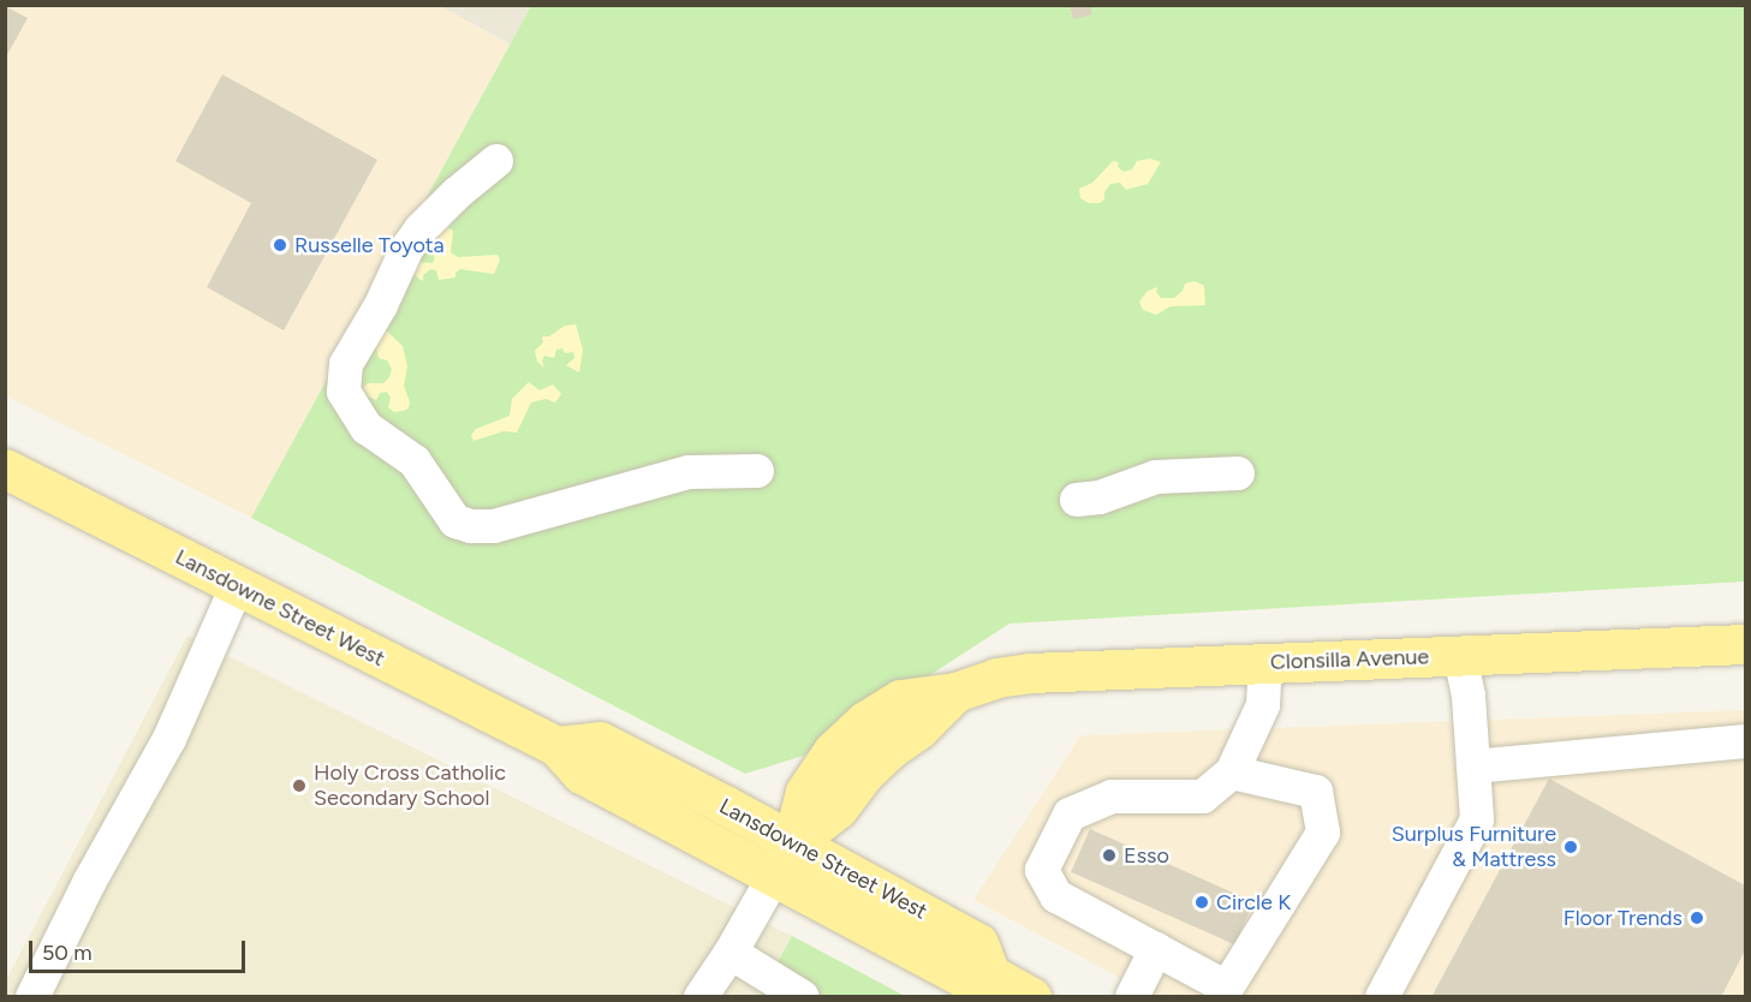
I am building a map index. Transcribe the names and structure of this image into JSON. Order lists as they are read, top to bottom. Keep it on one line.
{"streets":{"main road":["Lansdowne Street West","Clonsilla Avenue"]},"crossings":[["Lansdowne Street West","Clonsilla Avenue"]],"places":["Russelle Toyota","Holy Cross Catholic Secondary School","Surplus Furniture & Mattress","Esso","Circle K","Floor Trends"],"scale_bar":"50 m"}
